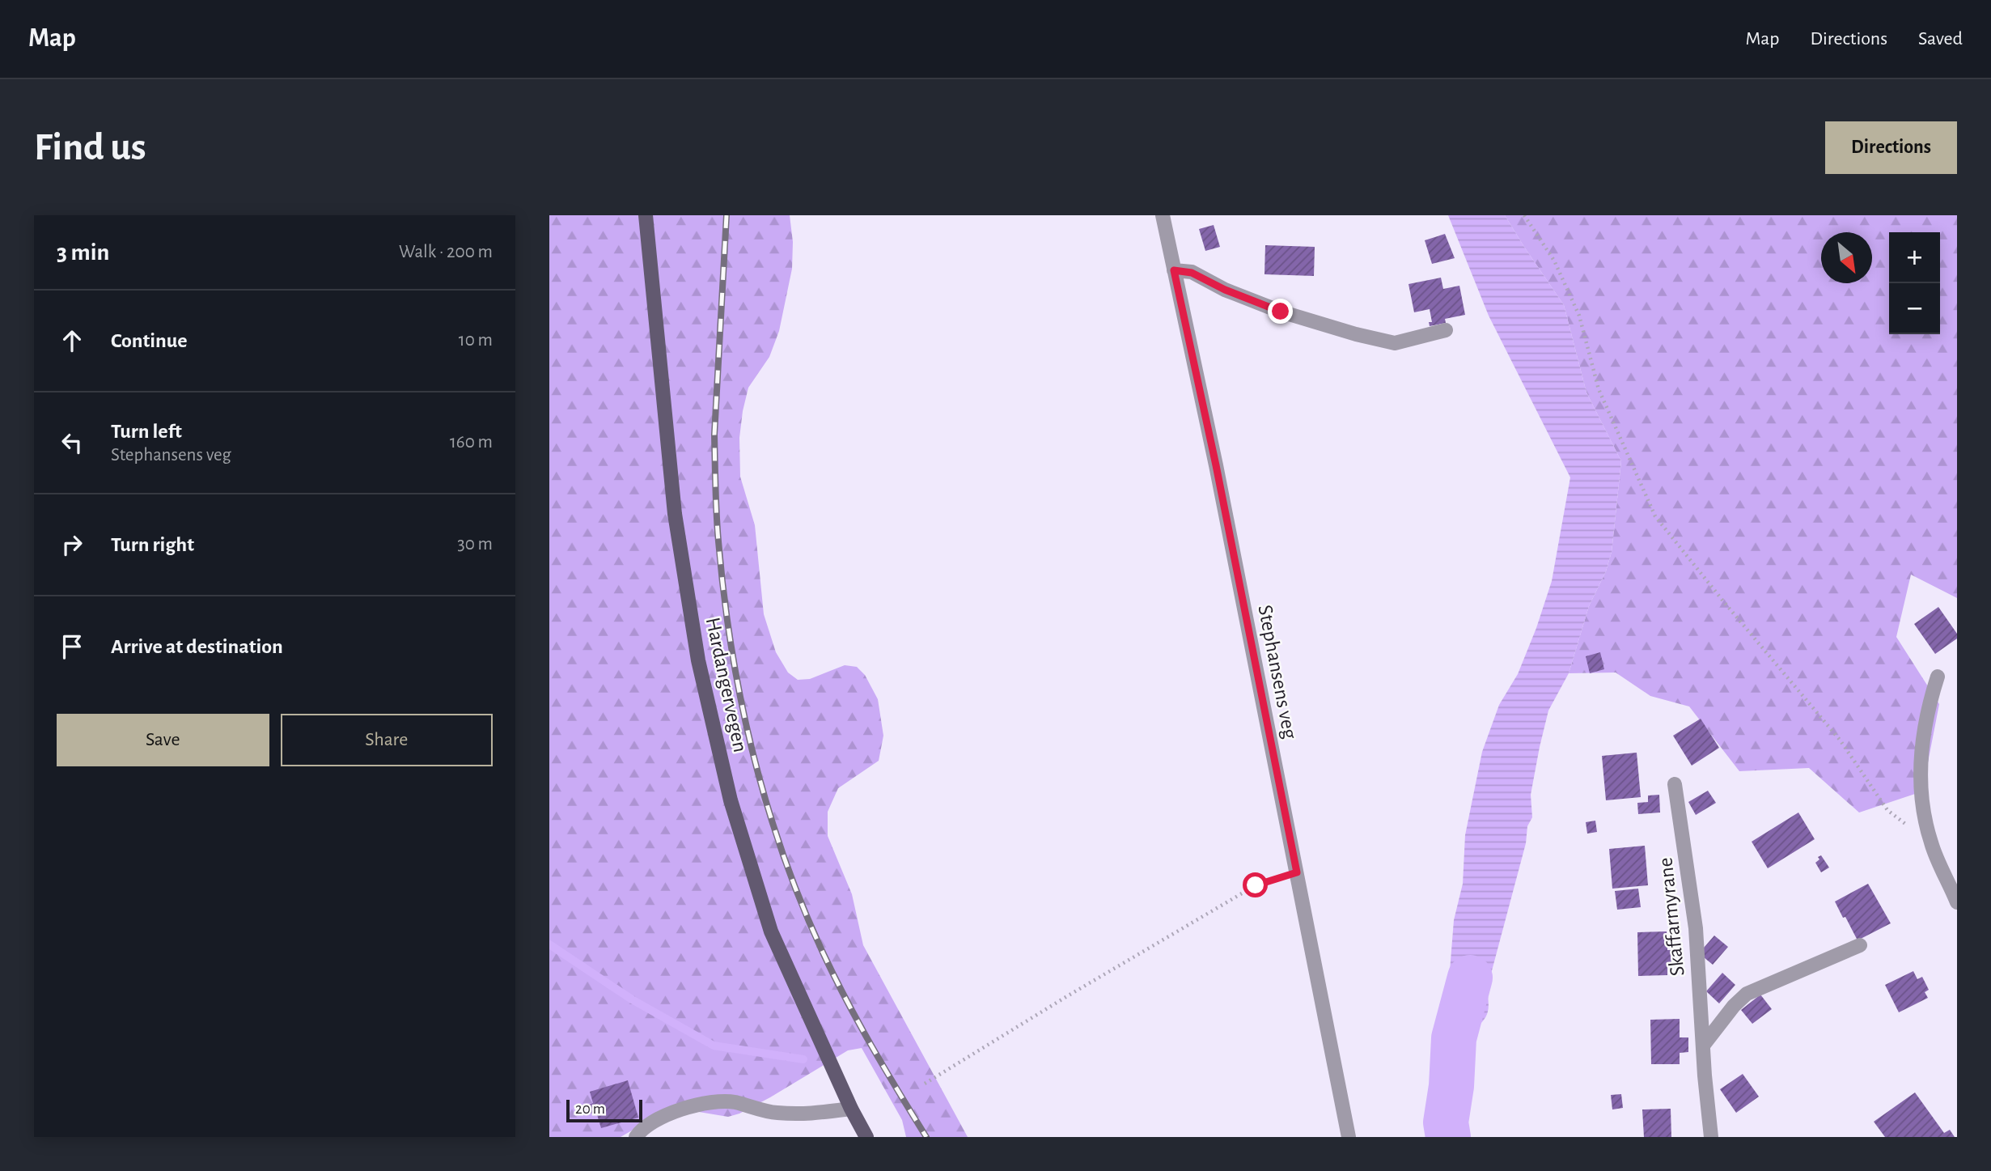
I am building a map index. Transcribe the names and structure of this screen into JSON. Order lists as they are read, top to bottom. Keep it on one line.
{"streets":{"main road":["Hardangervegen"],"street":["Stephansens veg","Skaffarmyrane"]},"scale_bar":"20 m","north":"bottom right","page":{"header":"Map","nav":["Map","Directions","Saved"],"buttons":["Directions",["Save","Share"]],"title":"Find us","heading":["3 min","Walk · 200 m"],"map_buttons":["+","−"],"list":[["Continue","10 m"],["Turn left","Stephansens veg","160 m"],["Turn right","30 m"],"Arrive at destination"],"scale":"20 m"}}
